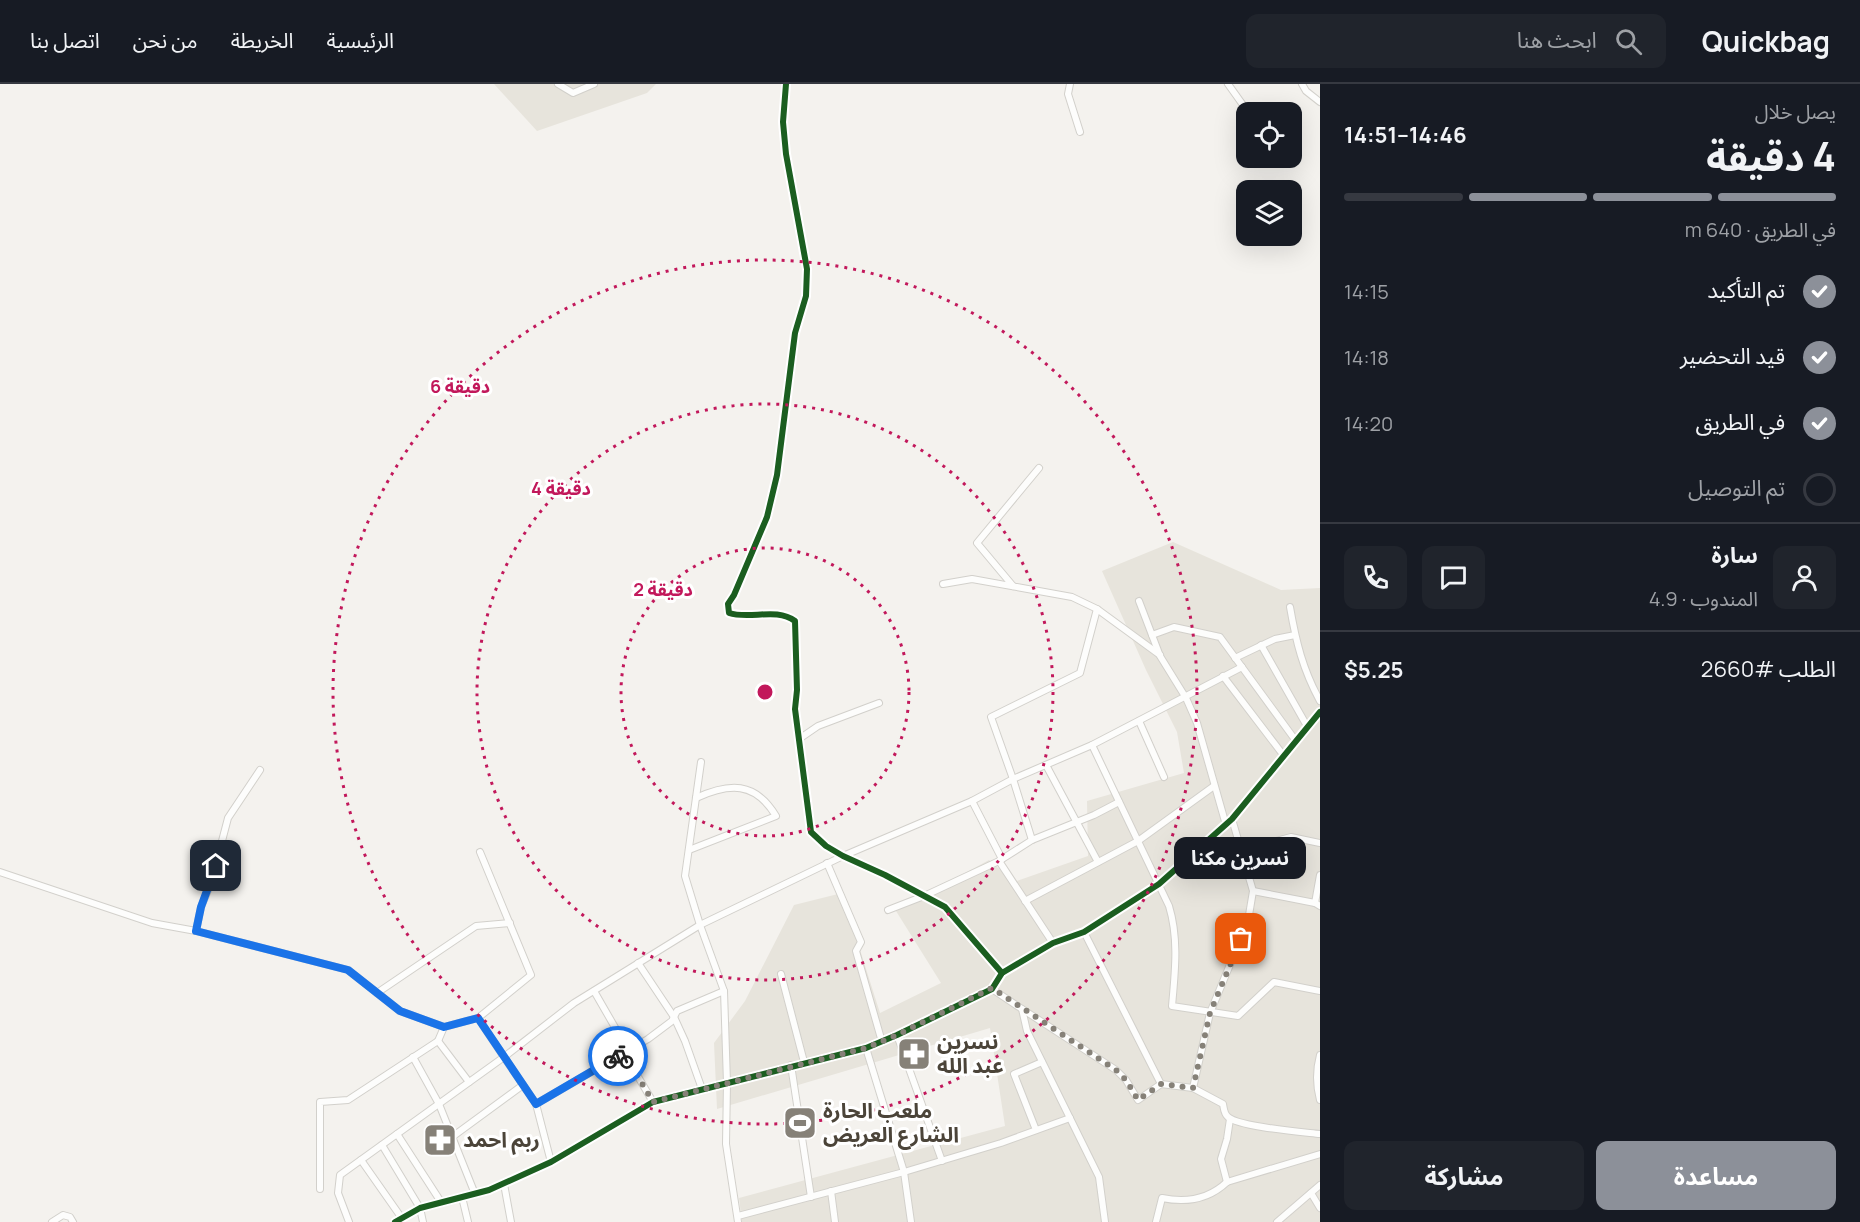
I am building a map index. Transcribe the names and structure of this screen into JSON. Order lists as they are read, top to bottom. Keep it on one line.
{"places":{"other":["نسرين مكنا"],"pharmacy":["نسرين عبد الله","ربم احمد"],"sports":["ملعب الحارة الشارع العريض"]},"page":{"header":"Quickbag","search":"ابحث هنا","nav":["الرئيسية","الخريطة","من نحن","اتصل بنا"],"heading":["4 دقيقة","يصل خلال","14:46–14:51"],"panel":["سارة","المندوب · 4.9","الطلب #2660","$5.25"],"bar":"في الطريق · 640 m","list":[["تم التأكيد","14:15"],["قيد التحضير","14:18"],["في الطريق","14:20"],"تم التوصيل"],"bubble":"نسرين مكنا","buttons":["مساعدة","مشاركة"]},"rings":["6 دقيقة","4 دقيقة","2 دقيقة"]}
